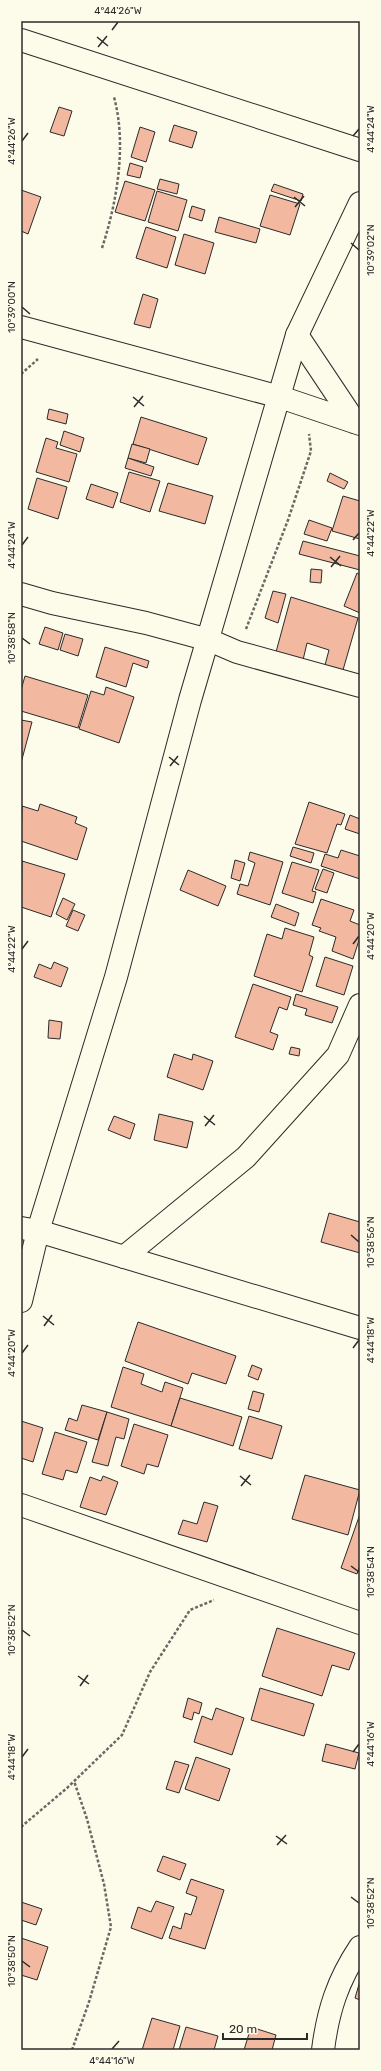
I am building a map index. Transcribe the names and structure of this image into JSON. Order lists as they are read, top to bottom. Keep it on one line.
{"scale_bar":"20 m","coordinates":["4°44'26\"W","4°44'24\"W","10°39'02\"N","10°39'00\"N","4°44'22\"W","10°38'58\"N","4°44'20\"W","10°38'56\"N","4°44'18\"W","10°38'54\"N","10°38'52\"N","4°44'16\"W","10°38'50\"N"]}
